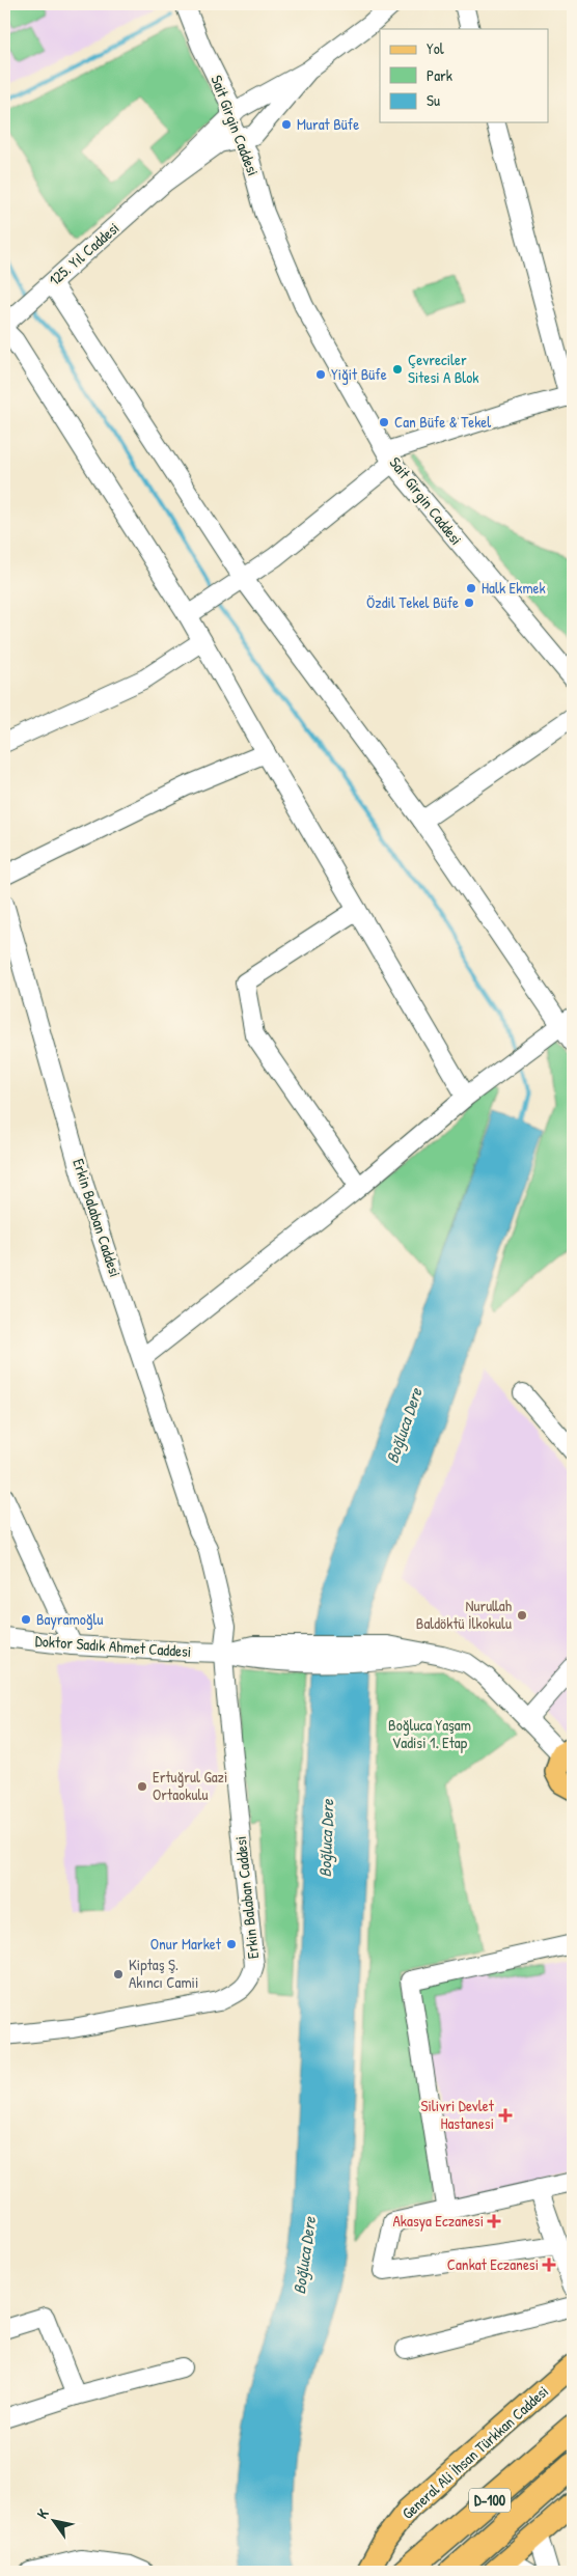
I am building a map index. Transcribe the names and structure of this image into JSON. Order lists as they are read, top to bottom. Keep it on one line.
{"streets":{"highway":["D-100"],"main road":["General Ali İhsan Türkkan Caddesi"],"street":["Sait Girgin Caddesi","125. Yıl Caddesi","Erkin Balaban Caddesi","Doktor Sadık Ahmet Caddesi"]},"crossings":[["Sait Girgin Caddesi","125. Yıl Caddesi"],["Erkin Balaban Caddesi","Doktor Sadık Ahmet Caddesi"]],"water":["Boğluca Dere"],"parks":["Boğluca Yaşam Vadisi 1. Etap"],"places":{"other":["Murat Büfe","Çevreciler Sitesi A Blok","Yiğit Büfe","Can Büfe & Tekel","Halk Ekmek","Özdil Tekel Büfe","Nurullah Baldöktü İlkokulu","Bayramoğlu","Ertuğrul Gazi Ortaokulu","Onur Market","Kiptaş Ş. Akıncı Camii"],"health":["Silivri Devlet Hastanesi","Akasya Eczanesi","Cankat Eczanesi"]},"legend":["Yol","Park","Su"],"north":"top left"}
